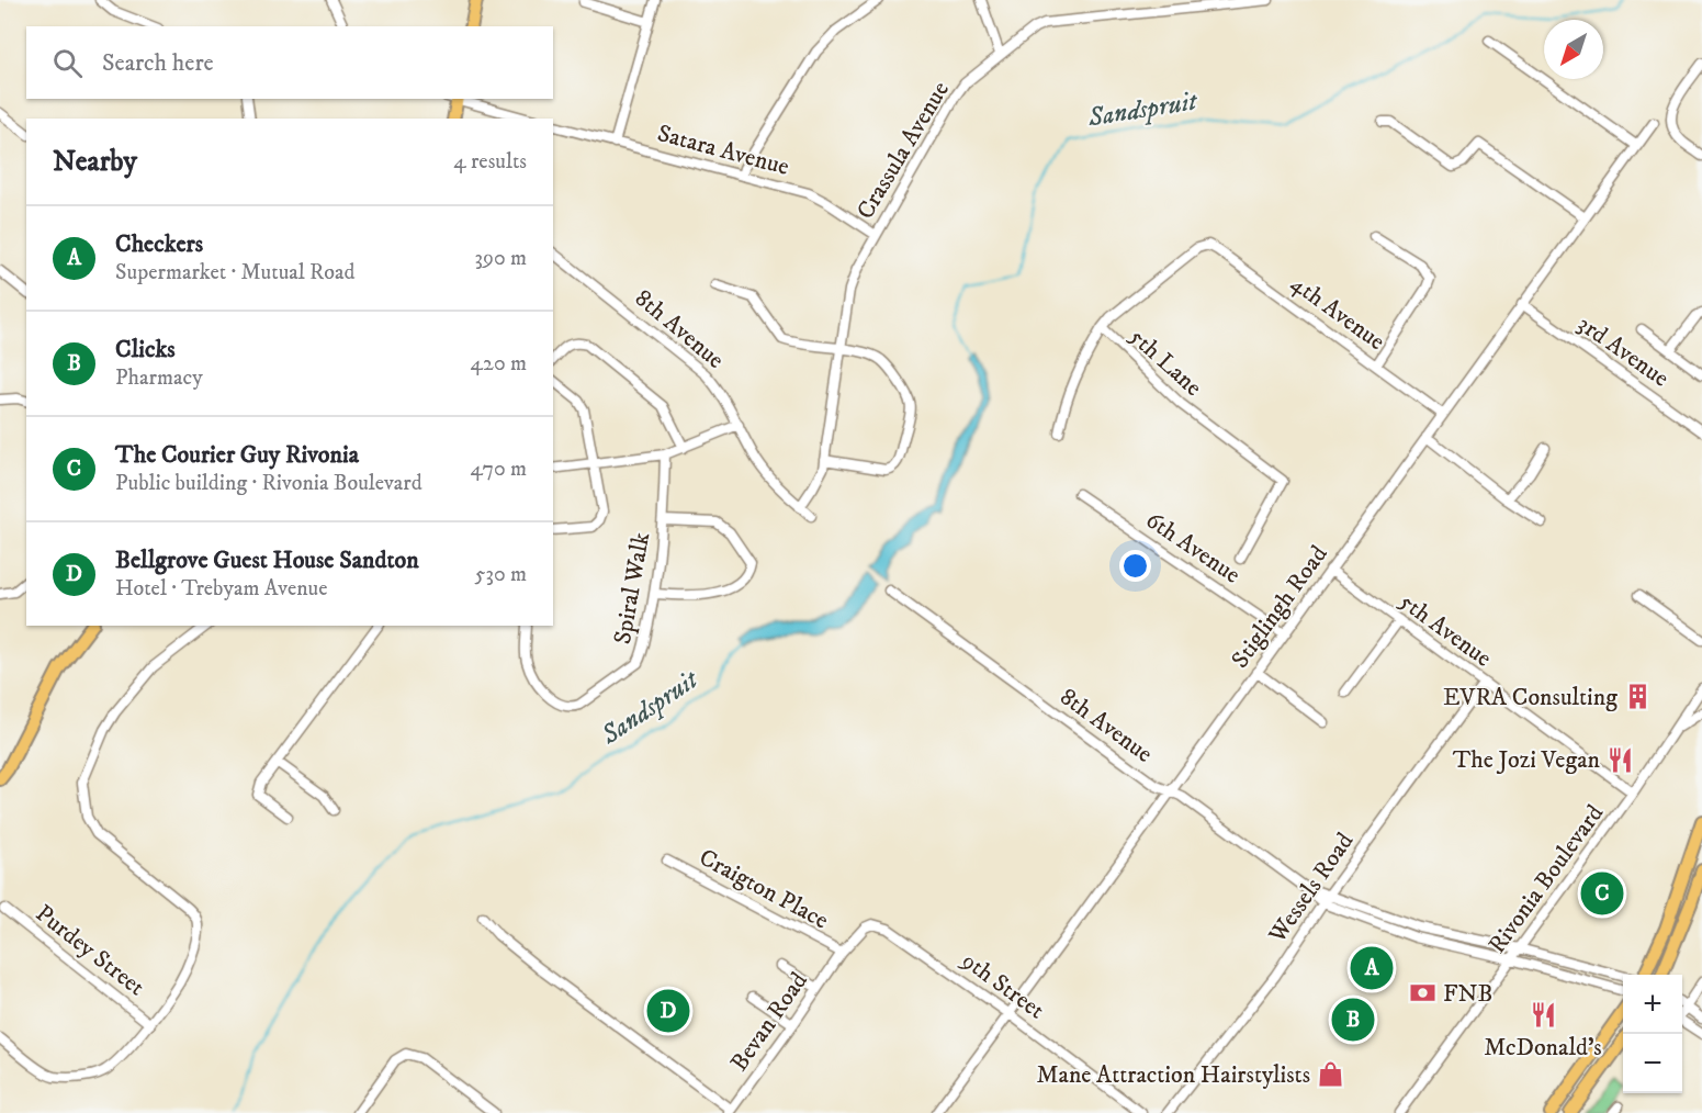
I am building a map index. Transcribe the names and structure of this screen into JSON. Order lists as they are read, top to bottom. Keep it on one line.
{"streets":{"street":["Satara Avenue","Crassula Avenue","4th Avenue","8th Avenue","3rd Avenue","5th Lane","6th Avenue","Spiral Walk","Stiglingh Road","5th Avenue","Rivonia Boulevard","Wessels Road","Craigton Place","Purdey Street","9th Street","Bevan Road"]},"crossings":[["Satara Avenue","Crassula Avenue"],["Crassula Avenue","8th Avenue"],["4th Avenue","5th Lane"],["4th Avenue","Stiglingh Road"],["8th Avenue","Stiglingh Road"],["8th Avenue","Wessels Road"],["3rd Avenue","Stiglingh Road"],["6th Avenue","Stiglingh Road"],["Stiglingh Road","5th Avenue"],["Stiglingh Road","9th Street"],["5th Avenue","Rivonia Boulevard"],["5th Avenue","Wessels Road"],["Craigton Place","9th Street"],["Craigton Place","Bevan Road"],["9th Street","Bevan Road"]],"water":["Sandspruit"],"places":{"building":["EVRA Consulting"],"restaurant":["The Jozi Vegan","McDonald's"],"bank":["FNB"],"shop":["Mane Attraction Hairstylists"]},"north":"bottom left","page":{"search":"Search here","heading":["Nearby","4 results"],"list":[{"mark":"A","name":"Checkers","note":"Supermarket · Mutual Road","value":"390 m"},{"mark":"B","name":"Clicks","note":"Pharmacy","value":"420 m"},{"mark":"C","name":"The Courier Guy Rivonia","note":"Public building · Rivonia Boulevard","value":"470 m"},{"mark":"D","name":"Bellgrove Guest House Sandton","note":"Hotel · Trebyam Avenue","value":"530 m"}],"pins":["C","A","D","B"],"map_buttons":["+","−"]}}
